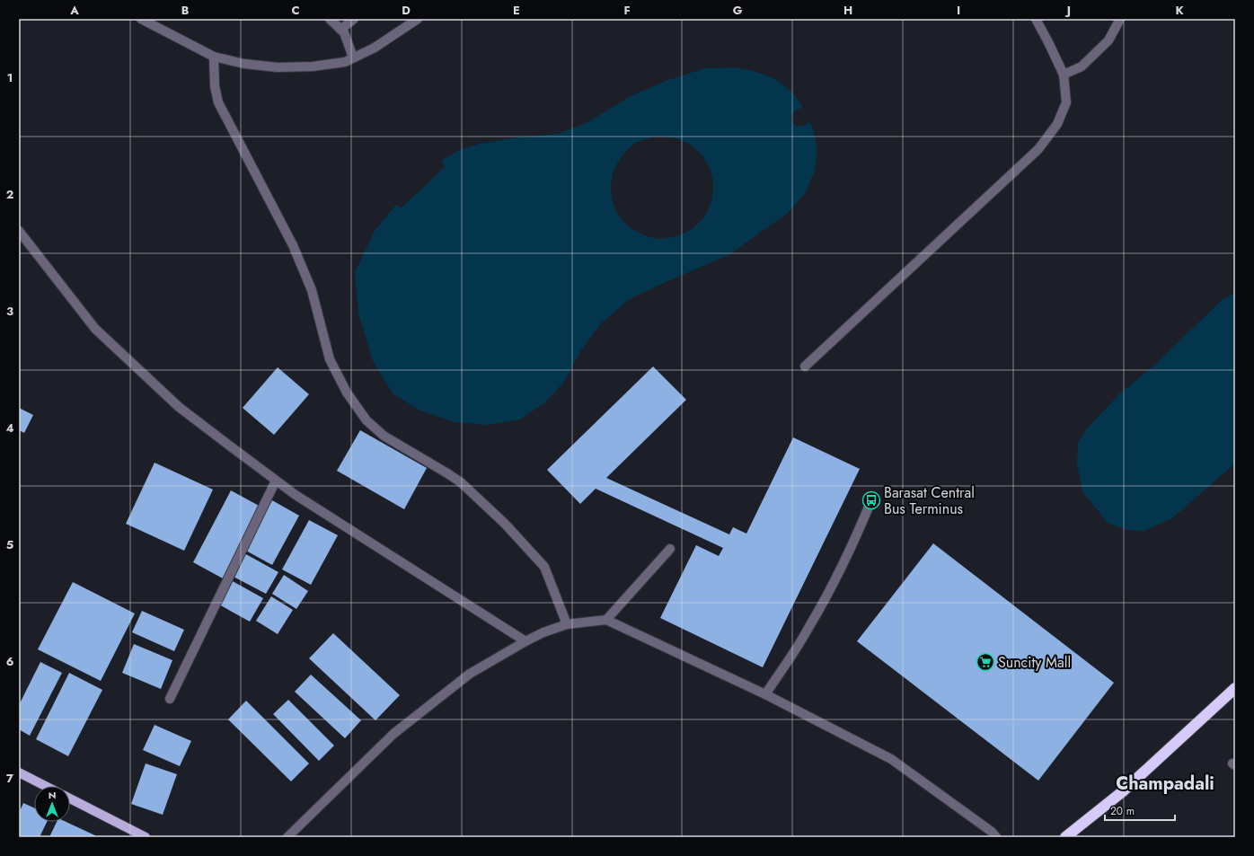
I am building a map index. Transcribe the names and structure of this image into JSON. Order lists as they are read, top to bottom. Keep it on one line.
{"districts":["Champadali"],"places":{"bus stop":["Barasat Central Bus Terminus"],"supermarket":["Suncity Mall"]},"scale_bar":"20 m","north":"top","grid":{"columns":["A","B","C","D","E","F","G","H","I","J","K"],"rows":["1","2","3","4","5","6","7"]}}
